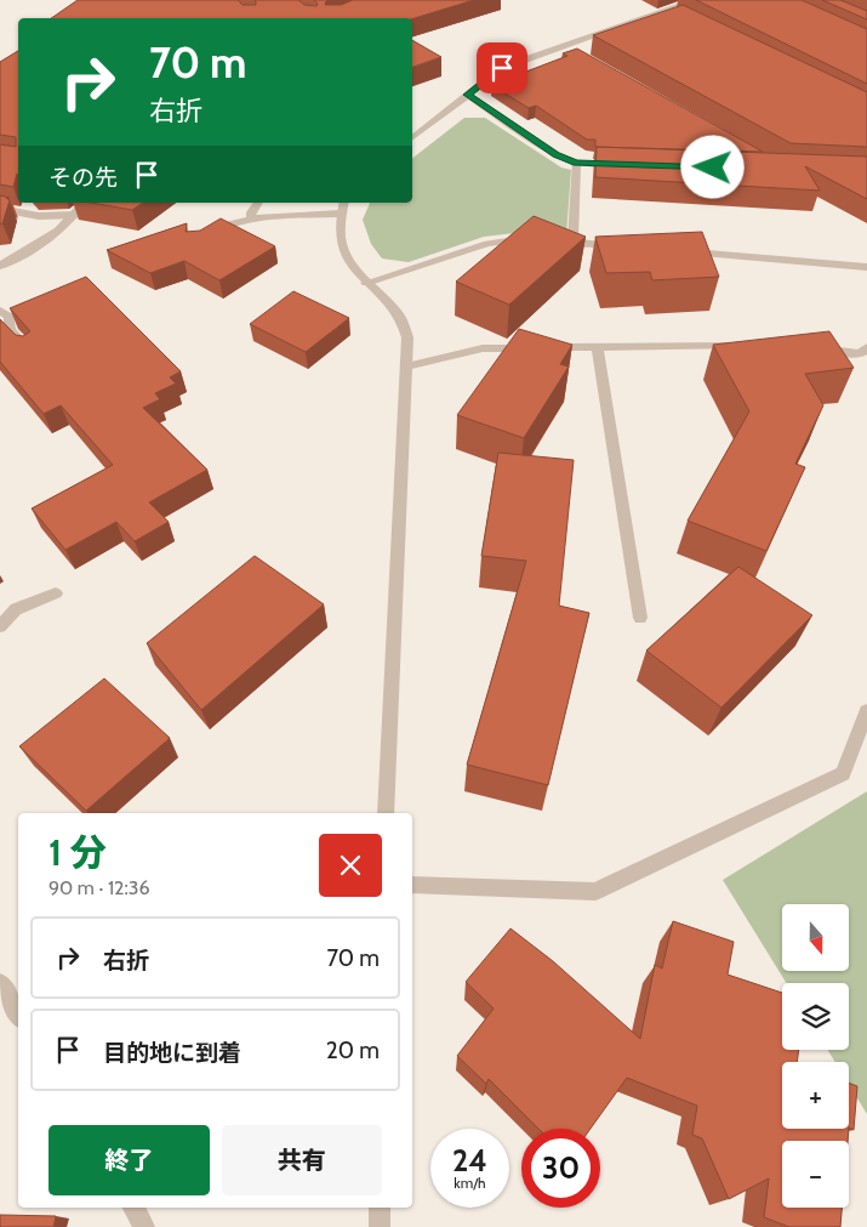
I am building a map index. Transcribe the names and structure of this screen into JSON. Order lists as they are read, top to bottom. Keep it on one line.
{"north":"bottom","page":{"turn":["70 m","右折"],"then":"その先","heading":["1 分","90 m · 12:36"],"map_buttons":["+","−"],"list":[{"name":"右折","value":"70 m"},{"name":"目的地に到着","value":"20 m"}],"buttons":["終了","共有"],"speed":"24 km/h","limit":"30"}}
